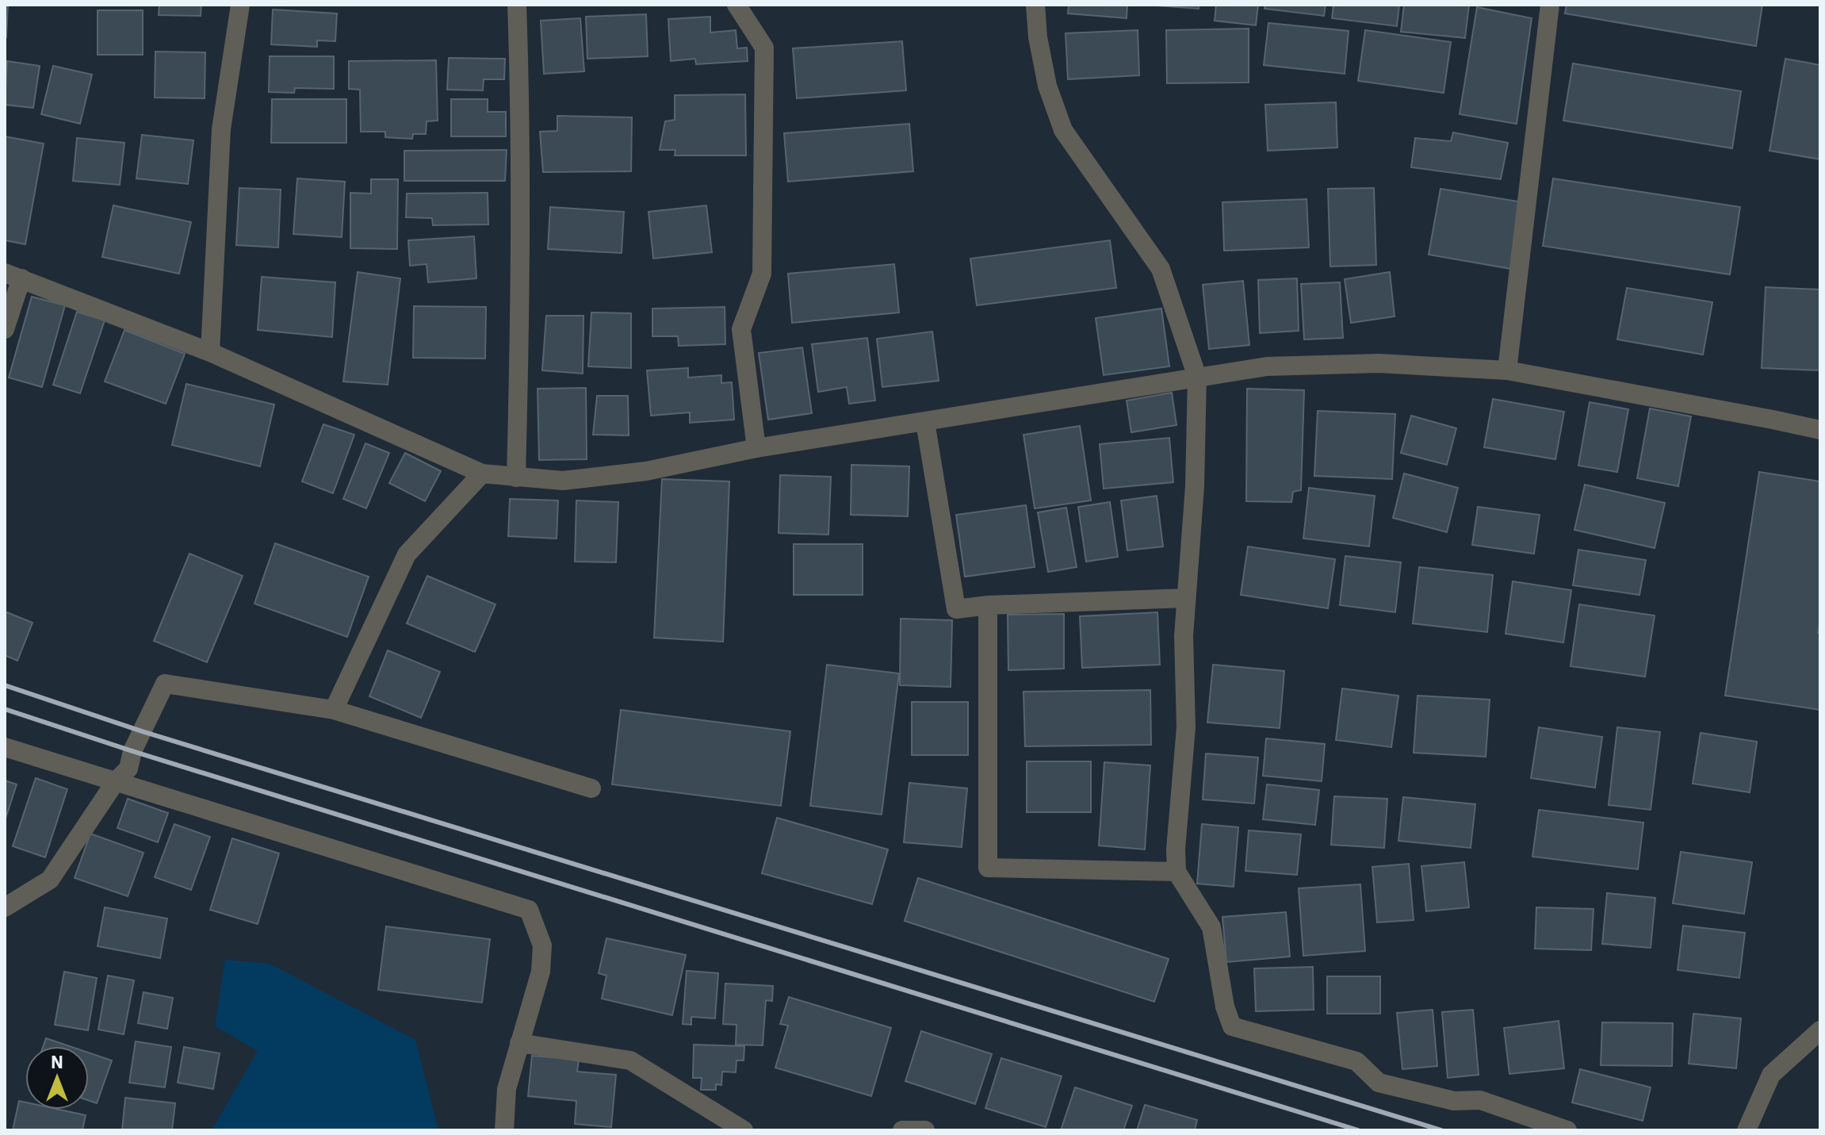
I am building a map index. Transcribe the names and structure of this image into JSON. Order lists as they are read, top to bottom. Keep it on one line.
{"north":"top"}
